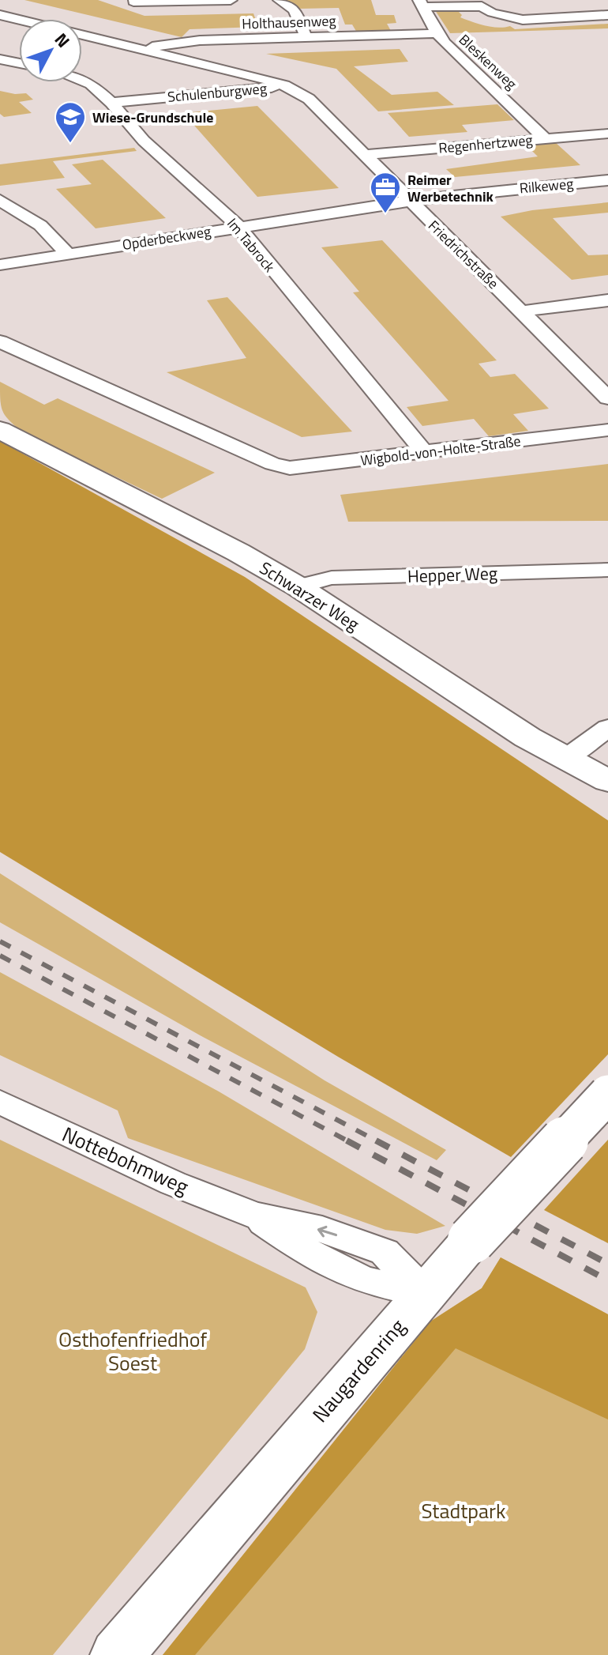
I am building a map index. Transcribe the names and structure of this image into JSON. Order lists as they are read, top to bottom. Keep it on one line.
{"streets":{"street":["Holthausenweg","Bleskenweg","Schulenburgweg","Regenhertzweg","Rilkeweg","Opderbeckweg","Im Tabrock","Friedrichstraße","Wigbold-von-Holte-Straße","Hepper Weg","Schwarzer Weg","Nottebohmweg","Naugardenring"]},"crossings":[["Holthausenweg","Bleskenweg"],["Holthausenweg","Friedrichstraße"],["Bleskenweg","Regenhertzweg"],["Schulenburgweg","Im Tabrock"],["Schulenburgweg","Friedrichstraße"],["Regenhertzweg","Friedrichstraße"],["Rilkeweg","Opderbeckweg"],["Rilkeweg","Friedrichstraße"],["Opderbeckweg","Im Tabrock"],["Opderbeckweg","Friedrichstraße"],["Im Tabrock","Wigbold-von-Holte-Straße"],["Hepper Weg","Schwarzer Weg"],["Nottebohmweg","Naugardenring"]],"parks":["Osthofenfriedhof Soest","Stadtpark"],"places":{"school or university":["Wiese-Grundschule"],"office":["Reimer Werbetechnik"]},"north":"top right"}
